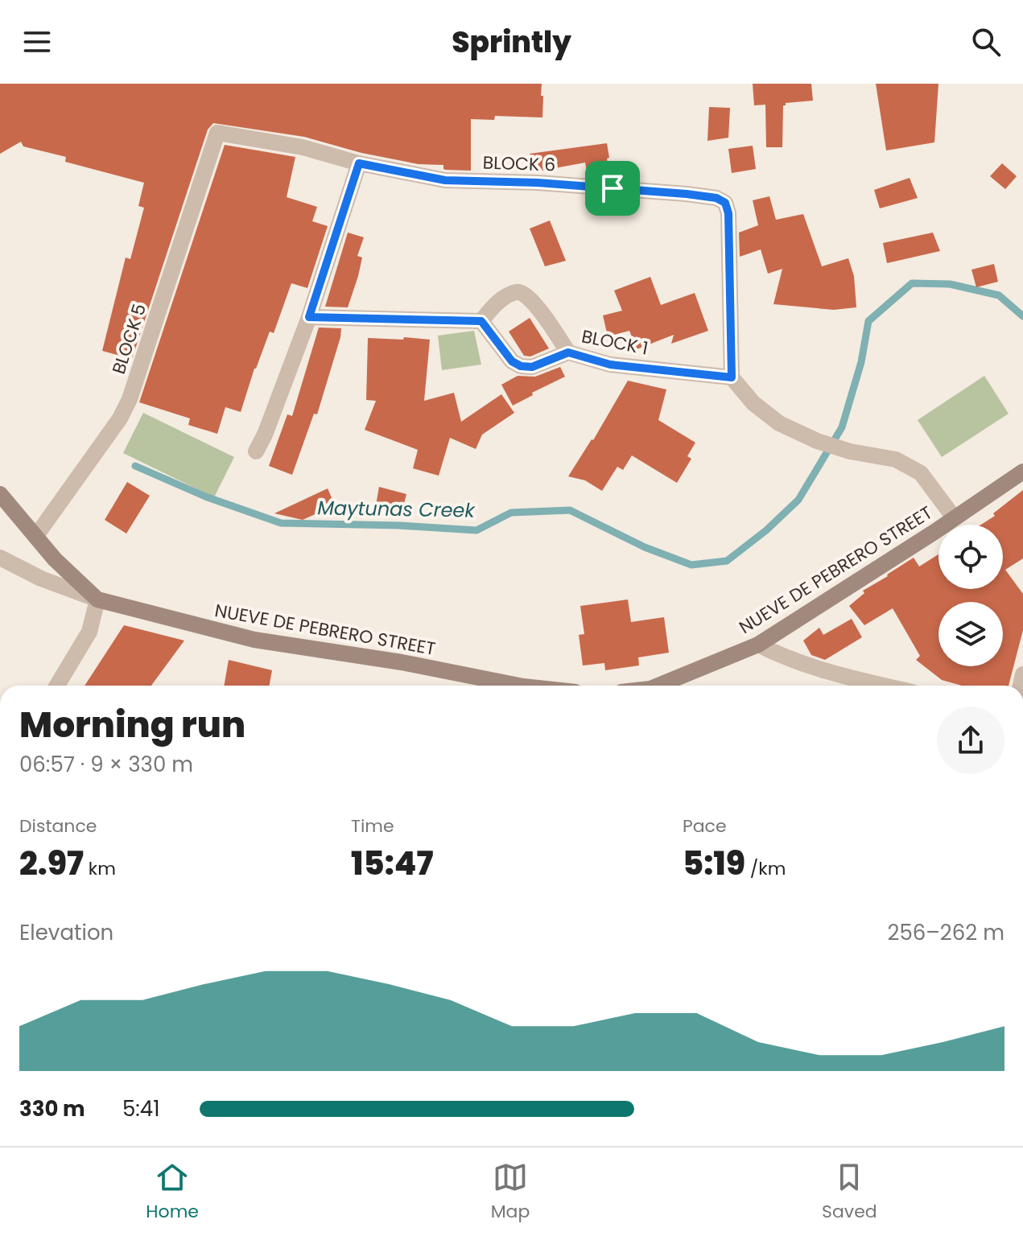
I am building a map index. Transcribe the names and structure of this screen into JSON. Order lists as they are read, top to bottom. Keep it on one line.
{"streets":{"main road":["NUEVE DE PEBRERO STREET"],"street":["BLOCK 6","BLOCK 5","BLOCK 1"]},"crossings":[["BLOCK 6","BLOCK 5"],["BLOCK 6","BLOCK 1"],["BLOCK 5","NUEVE DE PEBRERO STREET"]],"water":["Maytunas Creek"],"page":{"header":"Sprintly","heading":["Morning run","06:57 · 9 × 330 m"],"stats":[["Distance","2.97 km"],["Time","15:47"],["Pace","5:19 /km"]],"chart":["Elevation","256–262 m"],"list":[{"name":"330 m","note":"5:41"}],"tabs":["Home","Map","Saved"]}}
